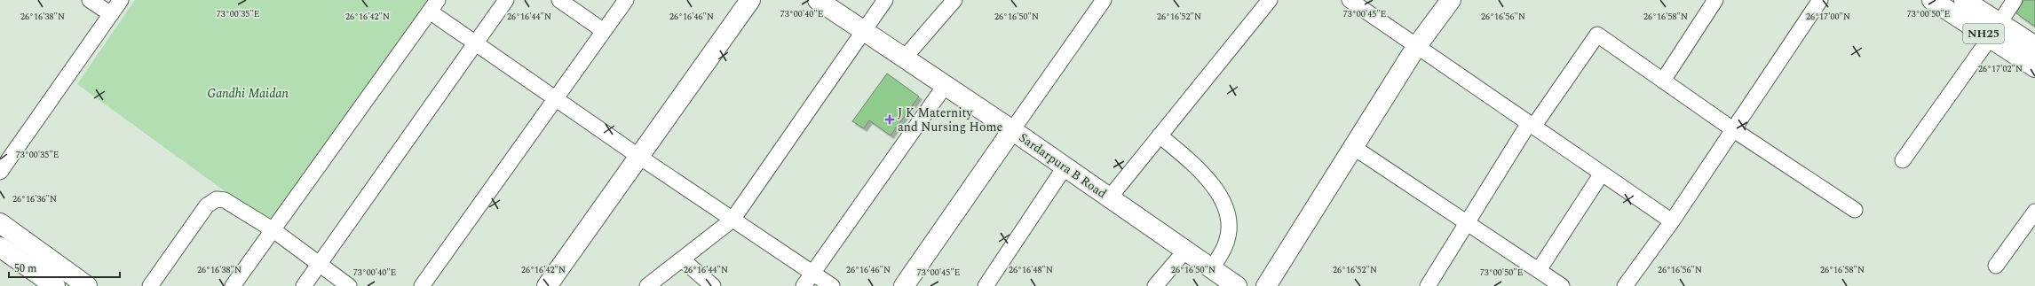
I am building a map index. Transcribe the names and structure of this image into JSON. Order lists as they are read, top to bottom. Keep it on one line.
{"streets":{"street":["NH25","Sardarpura B Road"]},"parks":["Gandhi Maidan"],"places":{"health":["J K Maternity and Nursing Home"]},"scale_bar":"50 m","coordinates":["73°00'35\"E","73°00'40\"E","73°00'45\"E","73°00'50\"E","26°16'50\"N","26°16'56\"N","26°16'58\"N","26°17'00\"N","26°16'38\"N","26°16'42\"N","26°16'44\"N","26°16'46\"N","26°16'52\"N","26°17'02\"N","26°16'36\"N","26°16'48\"N"]}
